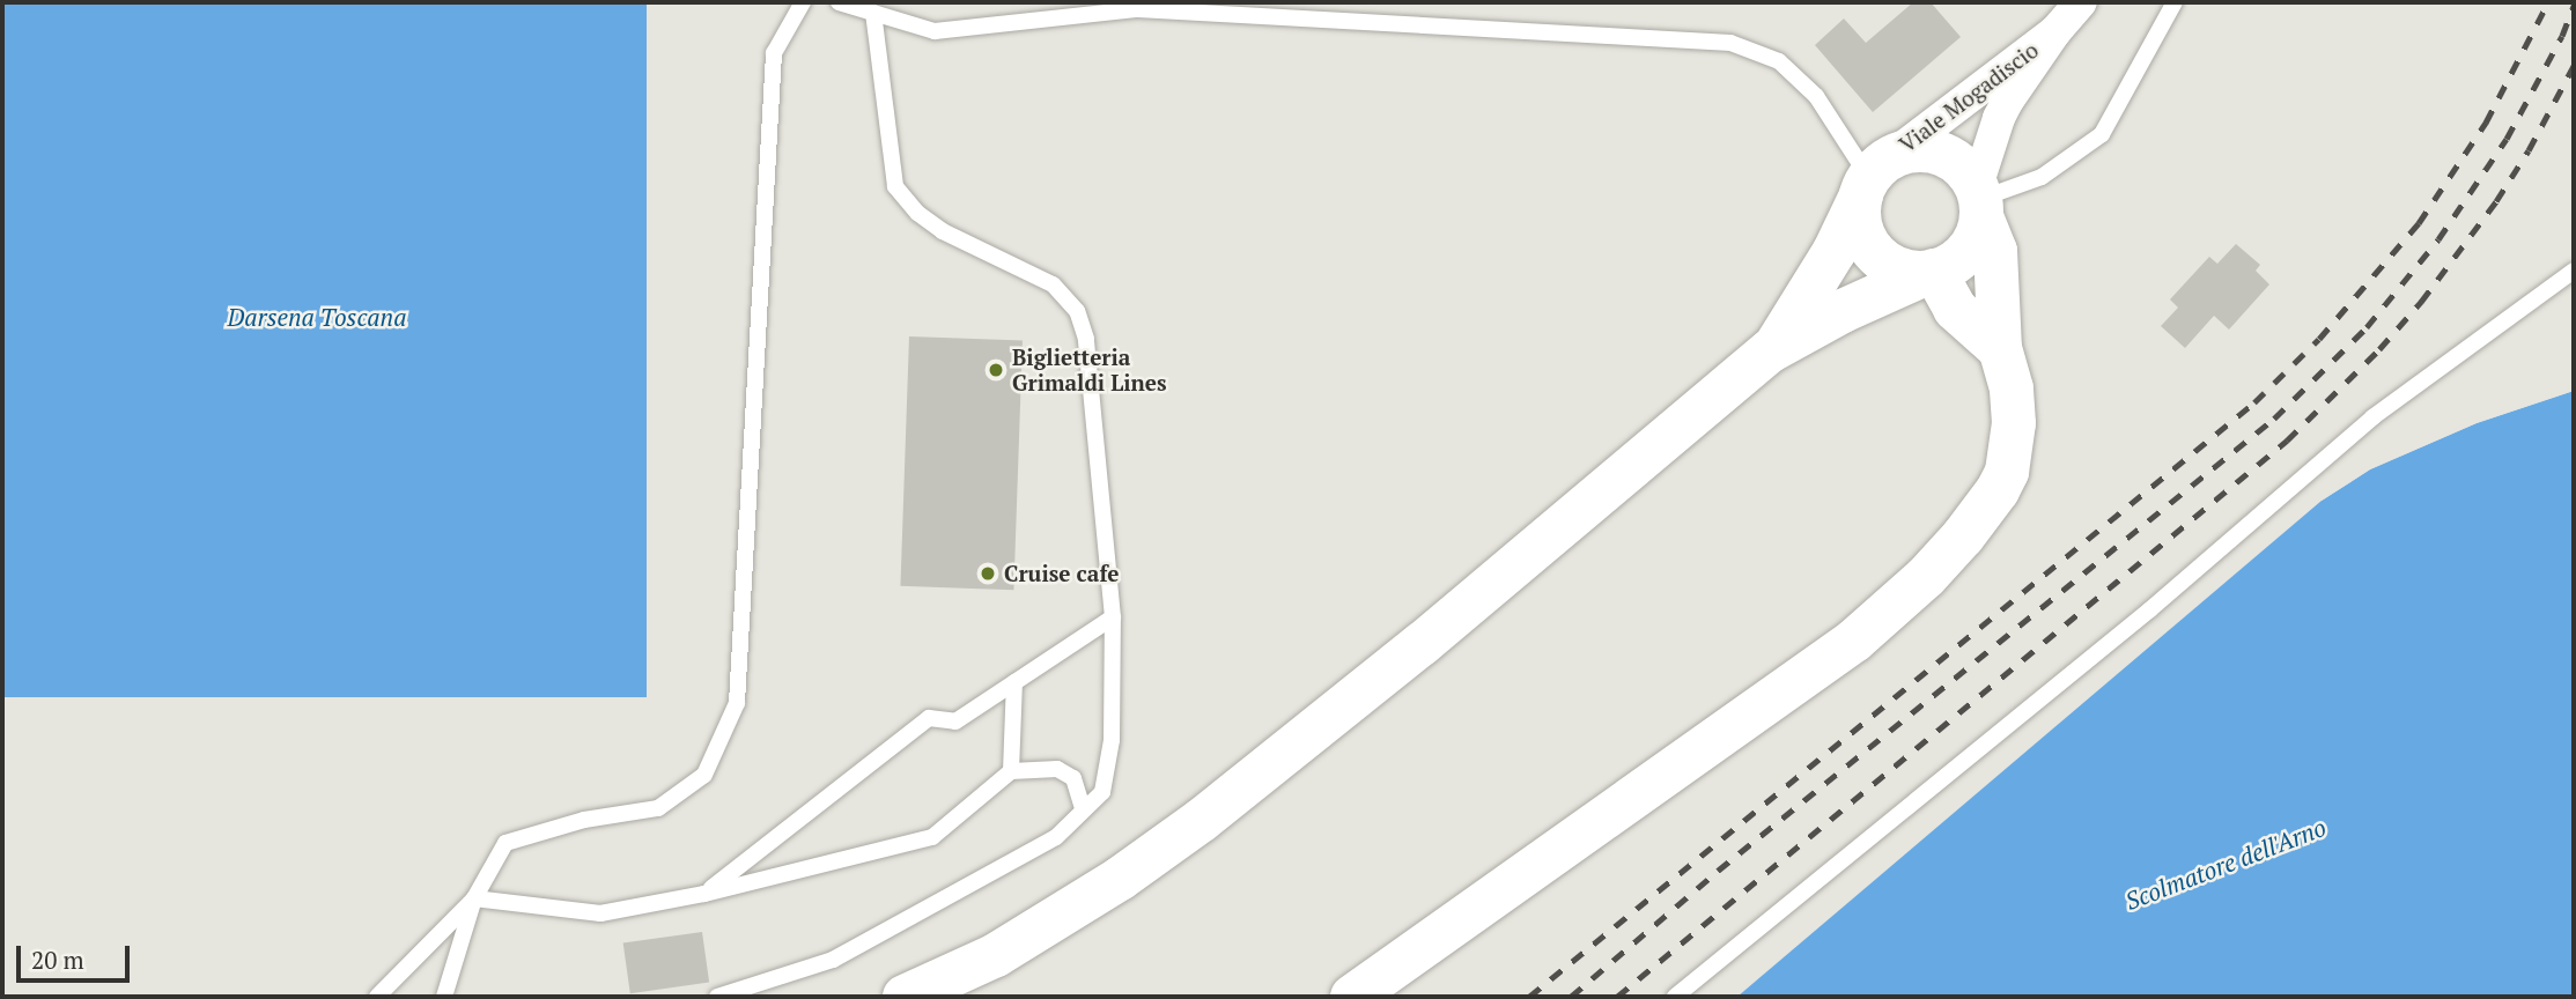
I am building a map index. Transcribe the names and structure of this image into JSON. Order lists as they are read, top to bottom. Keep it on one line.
{"streets":{"main road":["Viale Mogadiscio"]},"water":["Darsena Toscana","Scolmatore dell'Arno"],"places":["Biglietteria Grimaldi Lines","Cruise cafe"],"scale_bar":"20 m"}
